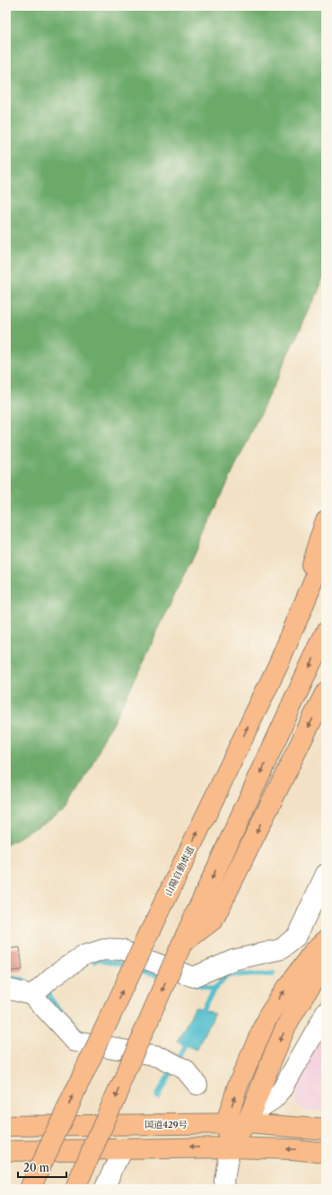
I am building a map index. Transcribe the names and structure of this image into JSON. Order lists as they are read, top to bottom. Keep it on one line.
{"streets":{"highway":["山陽自動車道","国道429号"]},"scale_bar":"20 m"}
